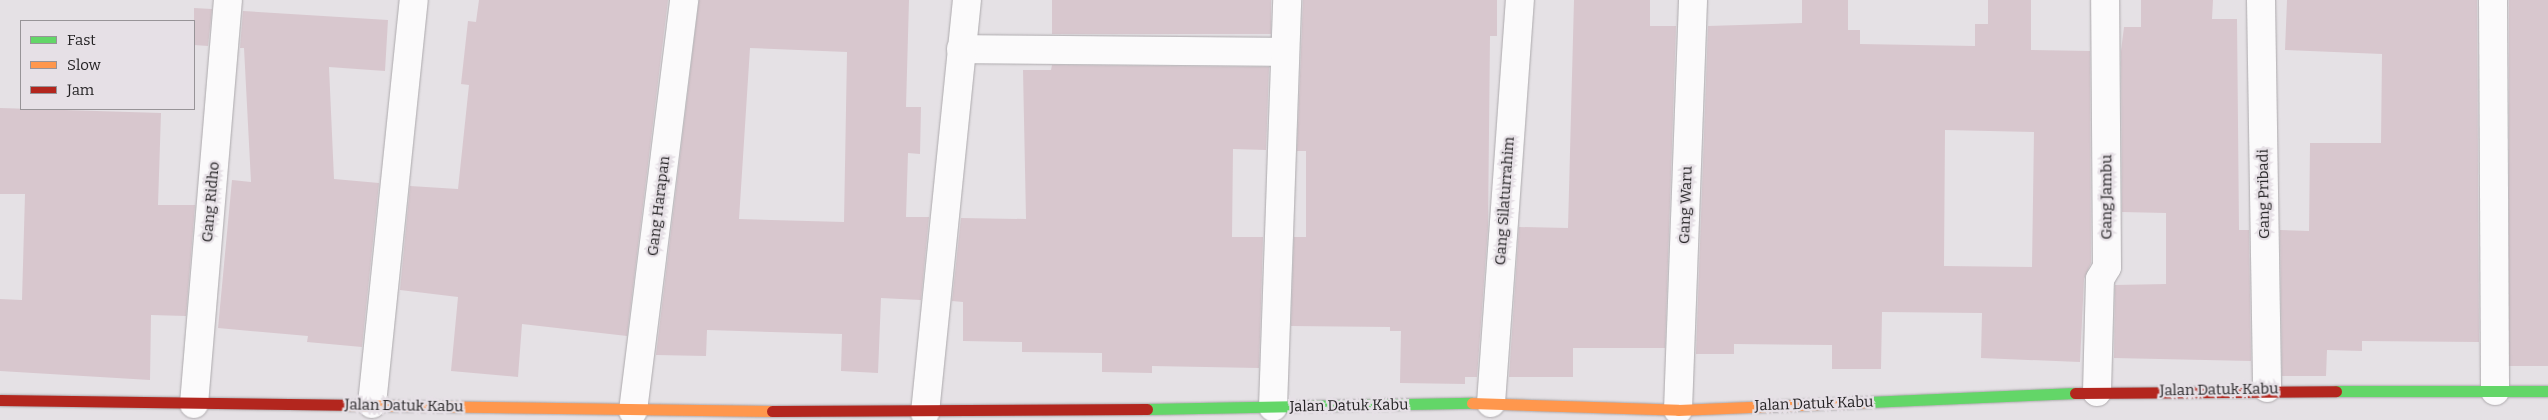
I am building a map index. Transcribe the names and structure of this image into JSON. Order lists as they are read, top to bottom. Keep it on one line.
{"streets":{"street":["Gang Pribadi","Gang Jambu","Gang Silaturrahim","Gang Ridho","Gang Waru","Gang Harapan","Jalan Datuk Kabu"]},"crossings":[["Gang Pribadi","Jalan Datuk Kabu"],["Gang Jambu","Jalan Datuk Kabu"],["Gang Silaturrahim","Jalan Datuk Kabu"],["Gang Ridho","Jalan Datuk Kabu"],["Gang Waru","Jalan Datuk Kabu"],["Gang Harapan","Jalan Datuk Kabu"]],"legend":["Fast","Slow","Jam"]}
